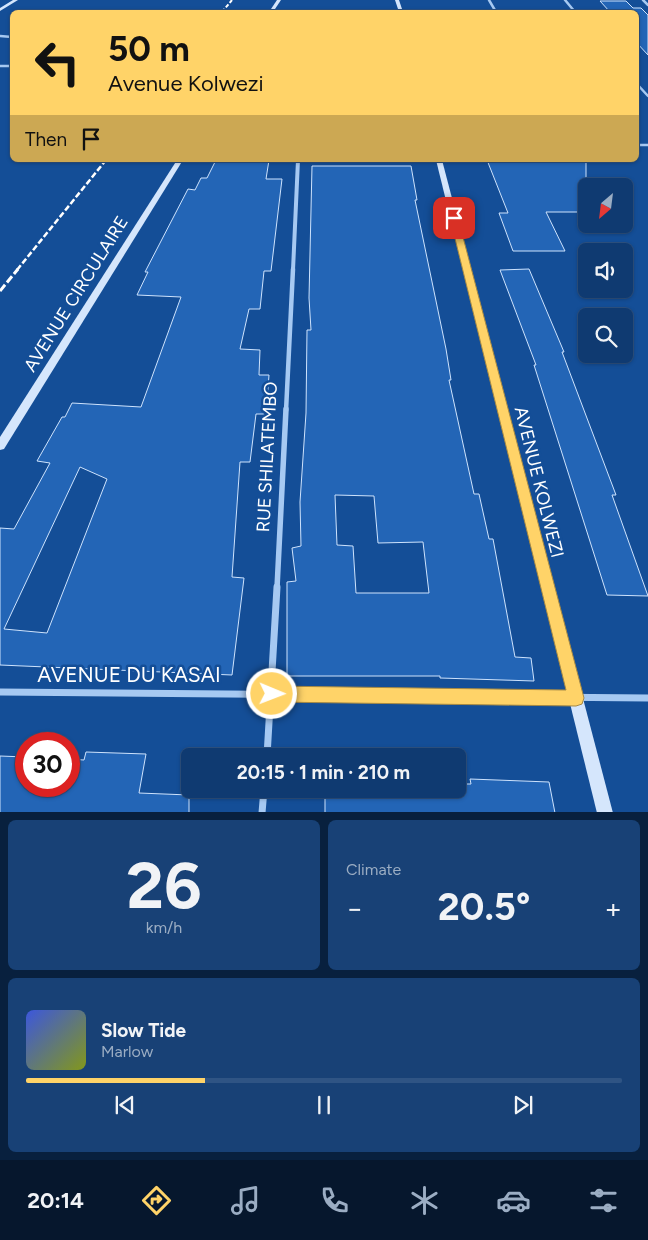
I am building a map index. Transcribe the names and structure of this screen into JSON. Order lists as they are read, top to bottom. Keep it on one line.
{"streets":{"street":["AVENUE CIRCULAIRE","RUE SHILATEMBO","AVENUE KOLWEZI","AVENUE DU KASAI"]},"crossings":[["RUE SHILATEMBO","AVENUE DU KASAI"],["AVENUE KOLWEZI","AVENUE DU KASAI"]],"north":"bottom left","page":{"turn":["50 m","Avenue Kolwezi"],"then":"Then","limit":"30","trip":"20:15 · 1 min · 210 m","tile":[["26","km/h"],"Climate"],"heat":["−","20.5°","+"],"song":["Slow Tide","Marlow"],"tabs":"20:14"}}
